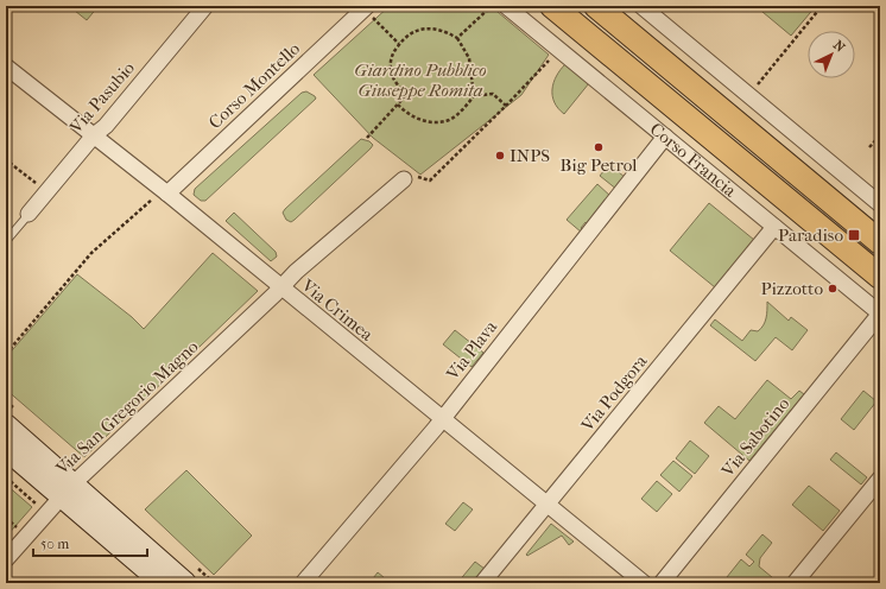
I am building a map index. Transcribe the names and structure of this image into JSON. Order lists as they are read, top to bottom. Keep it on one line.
{"streets":{"main road":["Corso Francia"],"street":["Corso Montello","Via Pasubio","Via Crimea","Via Plava","Via Podgora","Via San Gregorio Magno","Via Sabotino"]},"crossings":[["Corso Montello","Via Crimea"],["Via Pasubio","Via Crimea"],["Corso Francia","Via Plava"],["Corso Francia","Via Podgora"],["Corso Francia","Via Sabotino"],["Via Crimea","Via Plava"],["Via Crimea","Via Podgora"],["Via Crimea","Via San Gregorio Magno"]],"parks":["Giardino Pubblico Giuseppe Romita"],"places":{"other":["Big Petrol","INPS","Pizzotto"],"transit":["Paradiso"]},"scale_bar":"50 m","north":"top right"}
